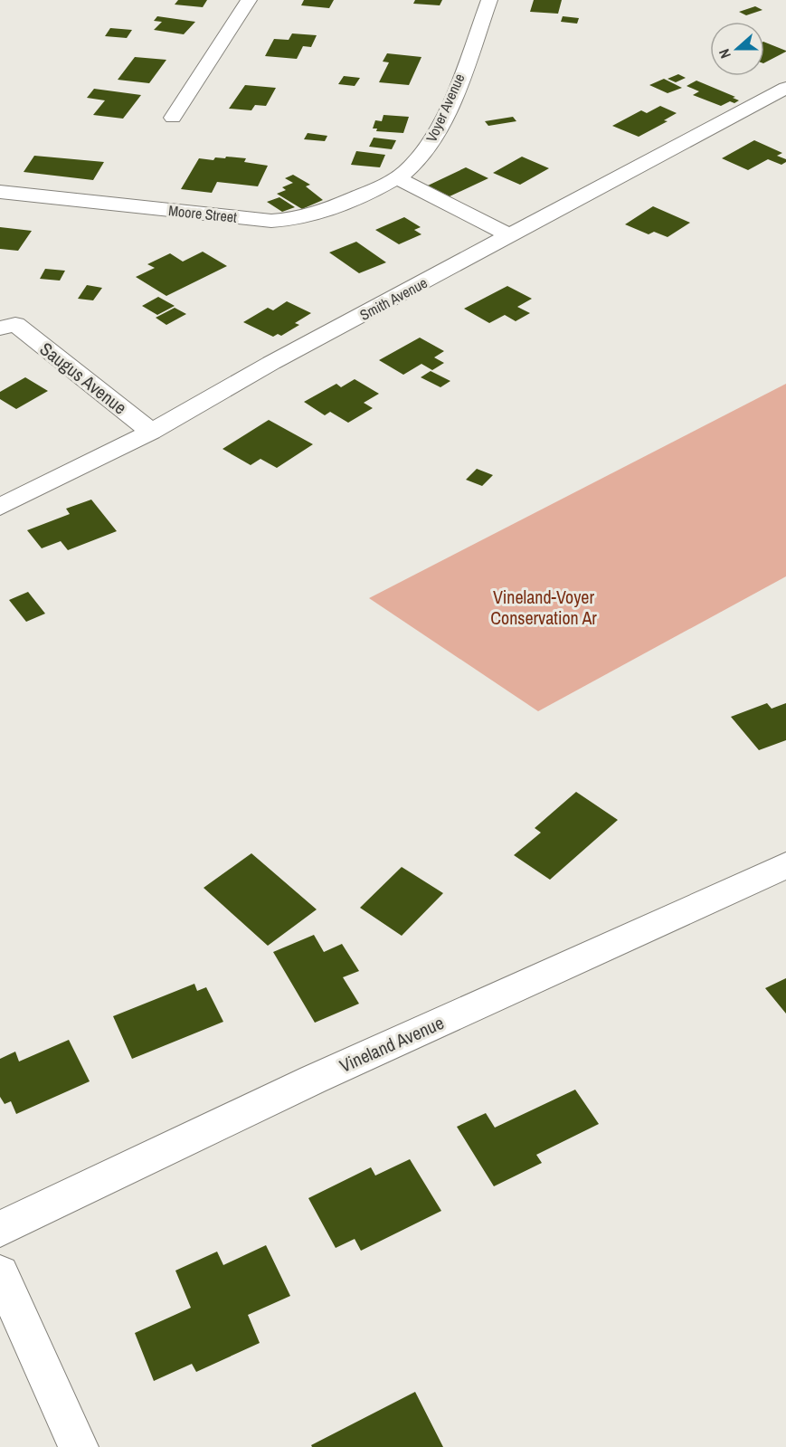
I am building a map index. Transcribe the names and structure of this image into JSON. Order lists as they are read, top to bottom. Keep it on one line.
{"streets":{"street":["Voyer Avenue","Moore Street","Smith Avenue","Saugus Avenue","Vineland Avenue"]},"crossings":[["Voyer Avenue","Moore Street"],["Smith Avenue","Saugus Avenue"]],"parks":["Vineland-Voyer Conservation Ar"],"north":"left"}
